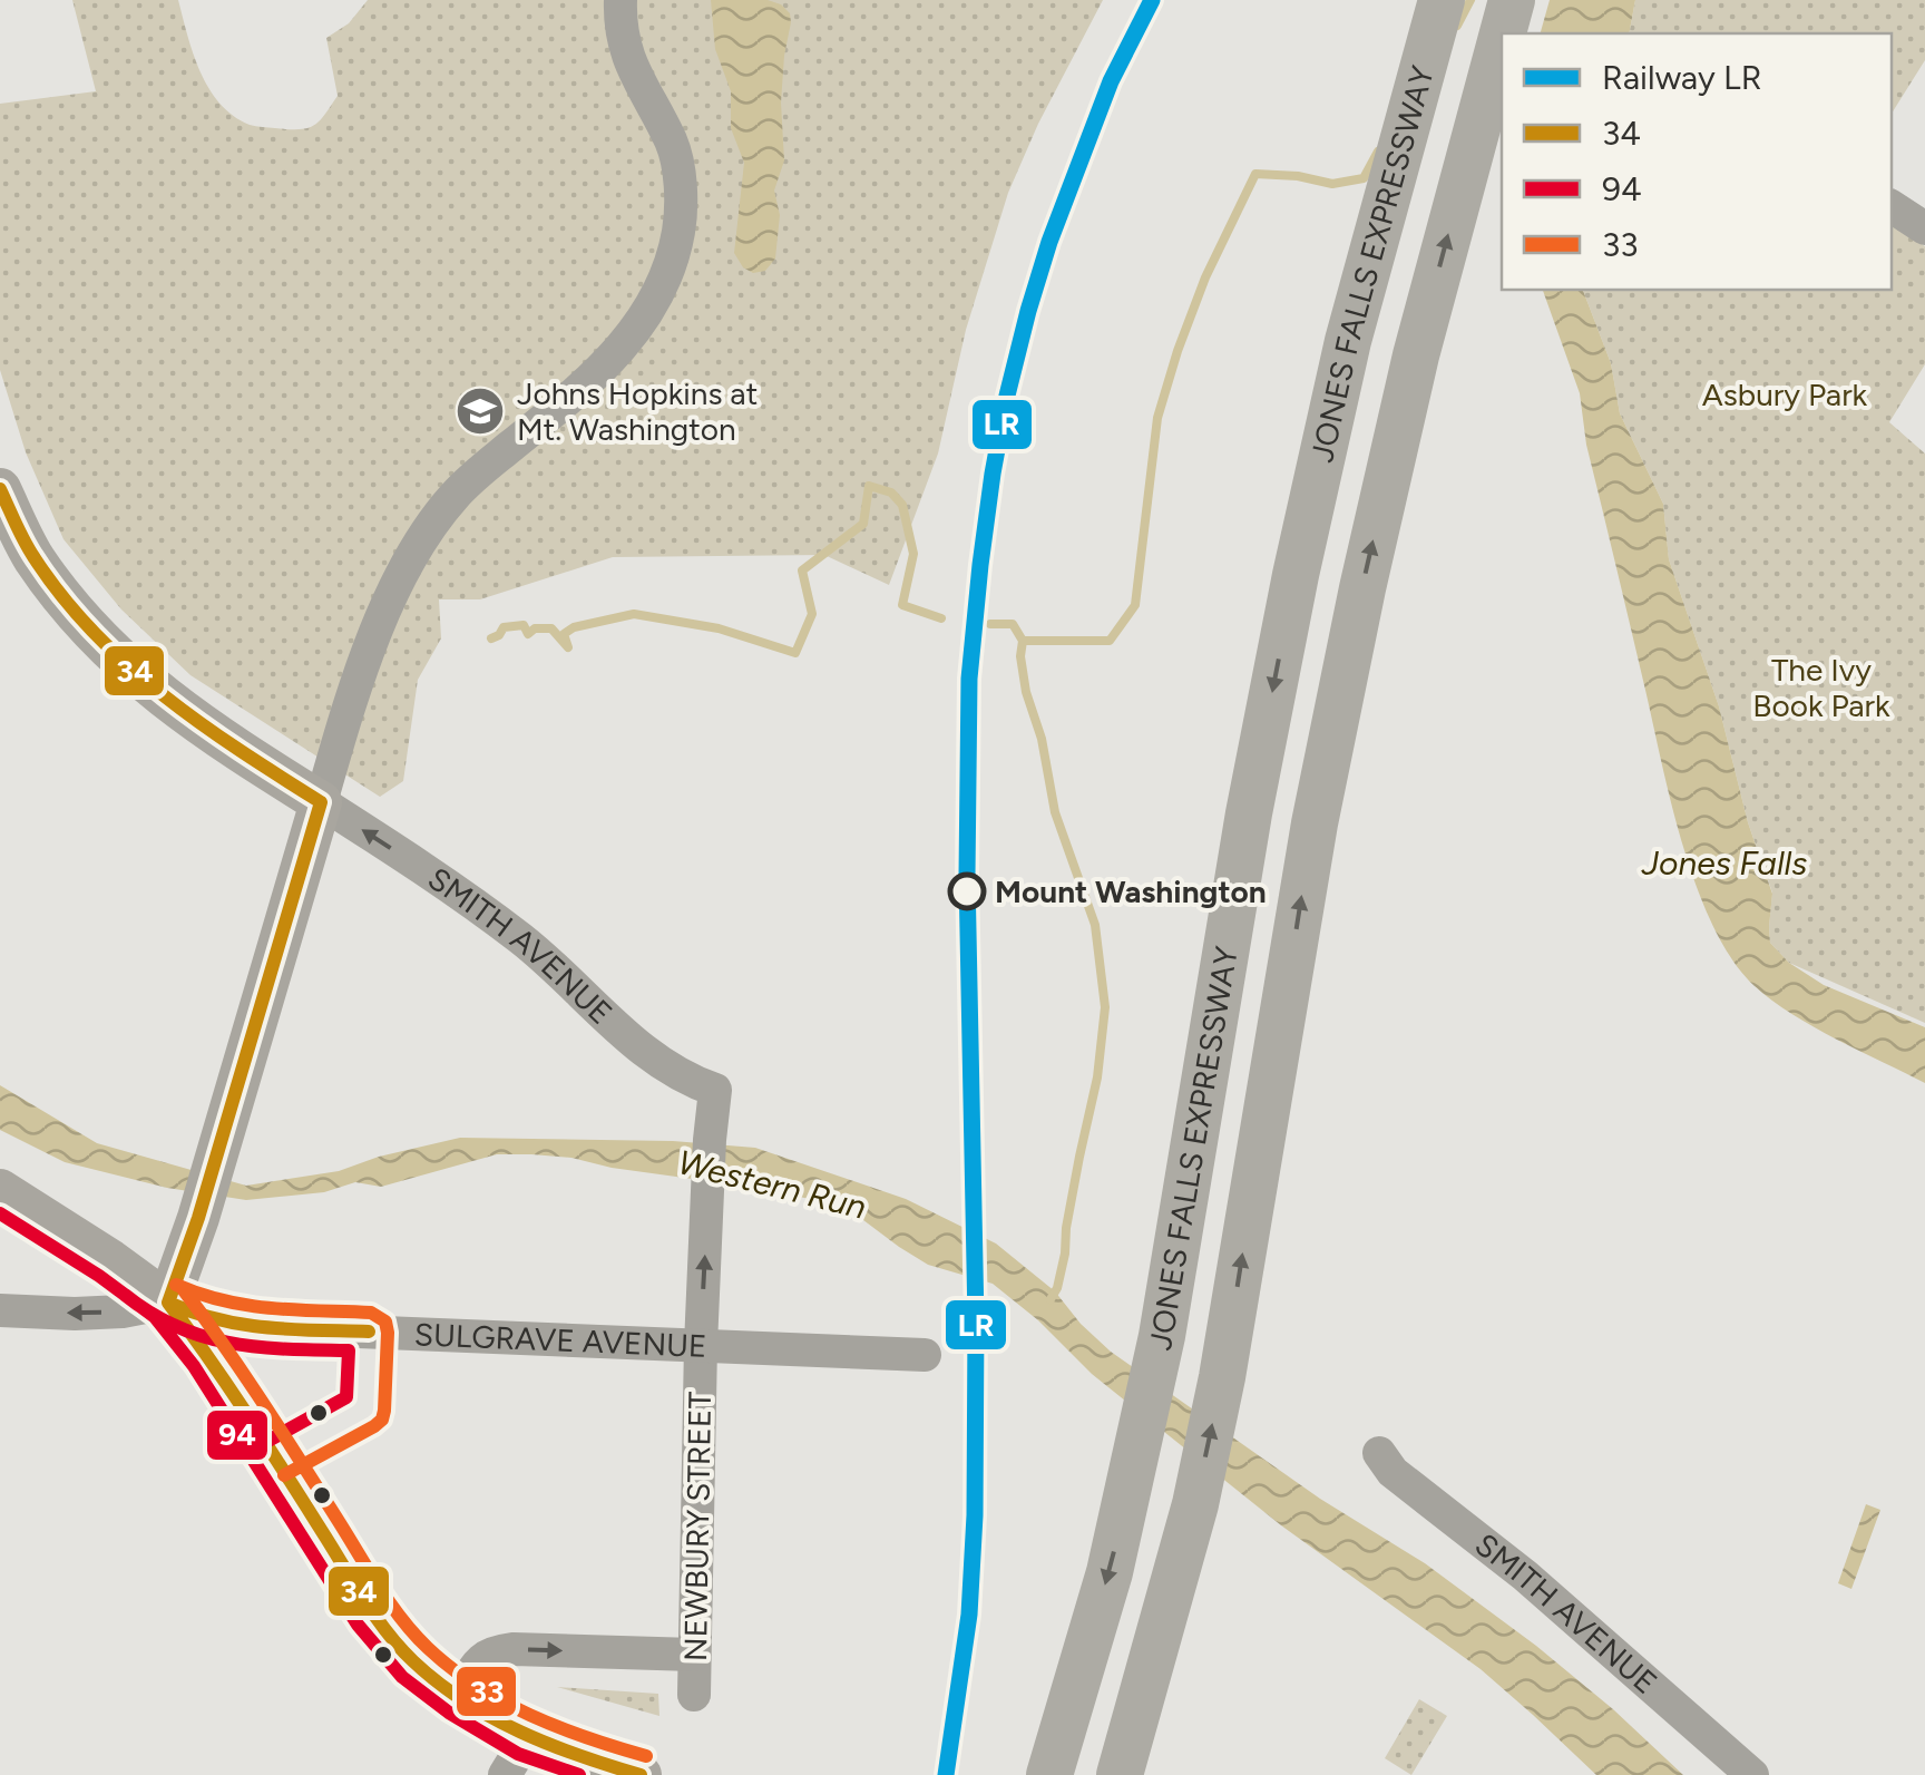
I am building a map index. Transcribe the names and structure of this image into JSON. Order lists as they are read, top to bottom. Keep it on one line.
{"streets":{"highway":["JONES FALLS EXPRESSWAY"],"main road":["SMITH AVENUE"],"street":["SULGRAVE AVENUE","NEWBURY STREET"]},"crossings":[["SMITH AVENUE","NEWBURY STREET"],["SULGRAVE AVENUE","NEWBURY STREET"]],"one_way":["NEWBURY STREET"],"water":["Jones Falls","Western Run"],"parks":["Asbury Park","The Ivy Book Park"],"places":{"school or university":["Johns Hopkins at Mt. Washington"],"other":["Mount Washington"]},"lines":["rail line LR","transit line 34","transit line 94","transit line 33"],"legend":["Railway LR","34","94","33"]}
